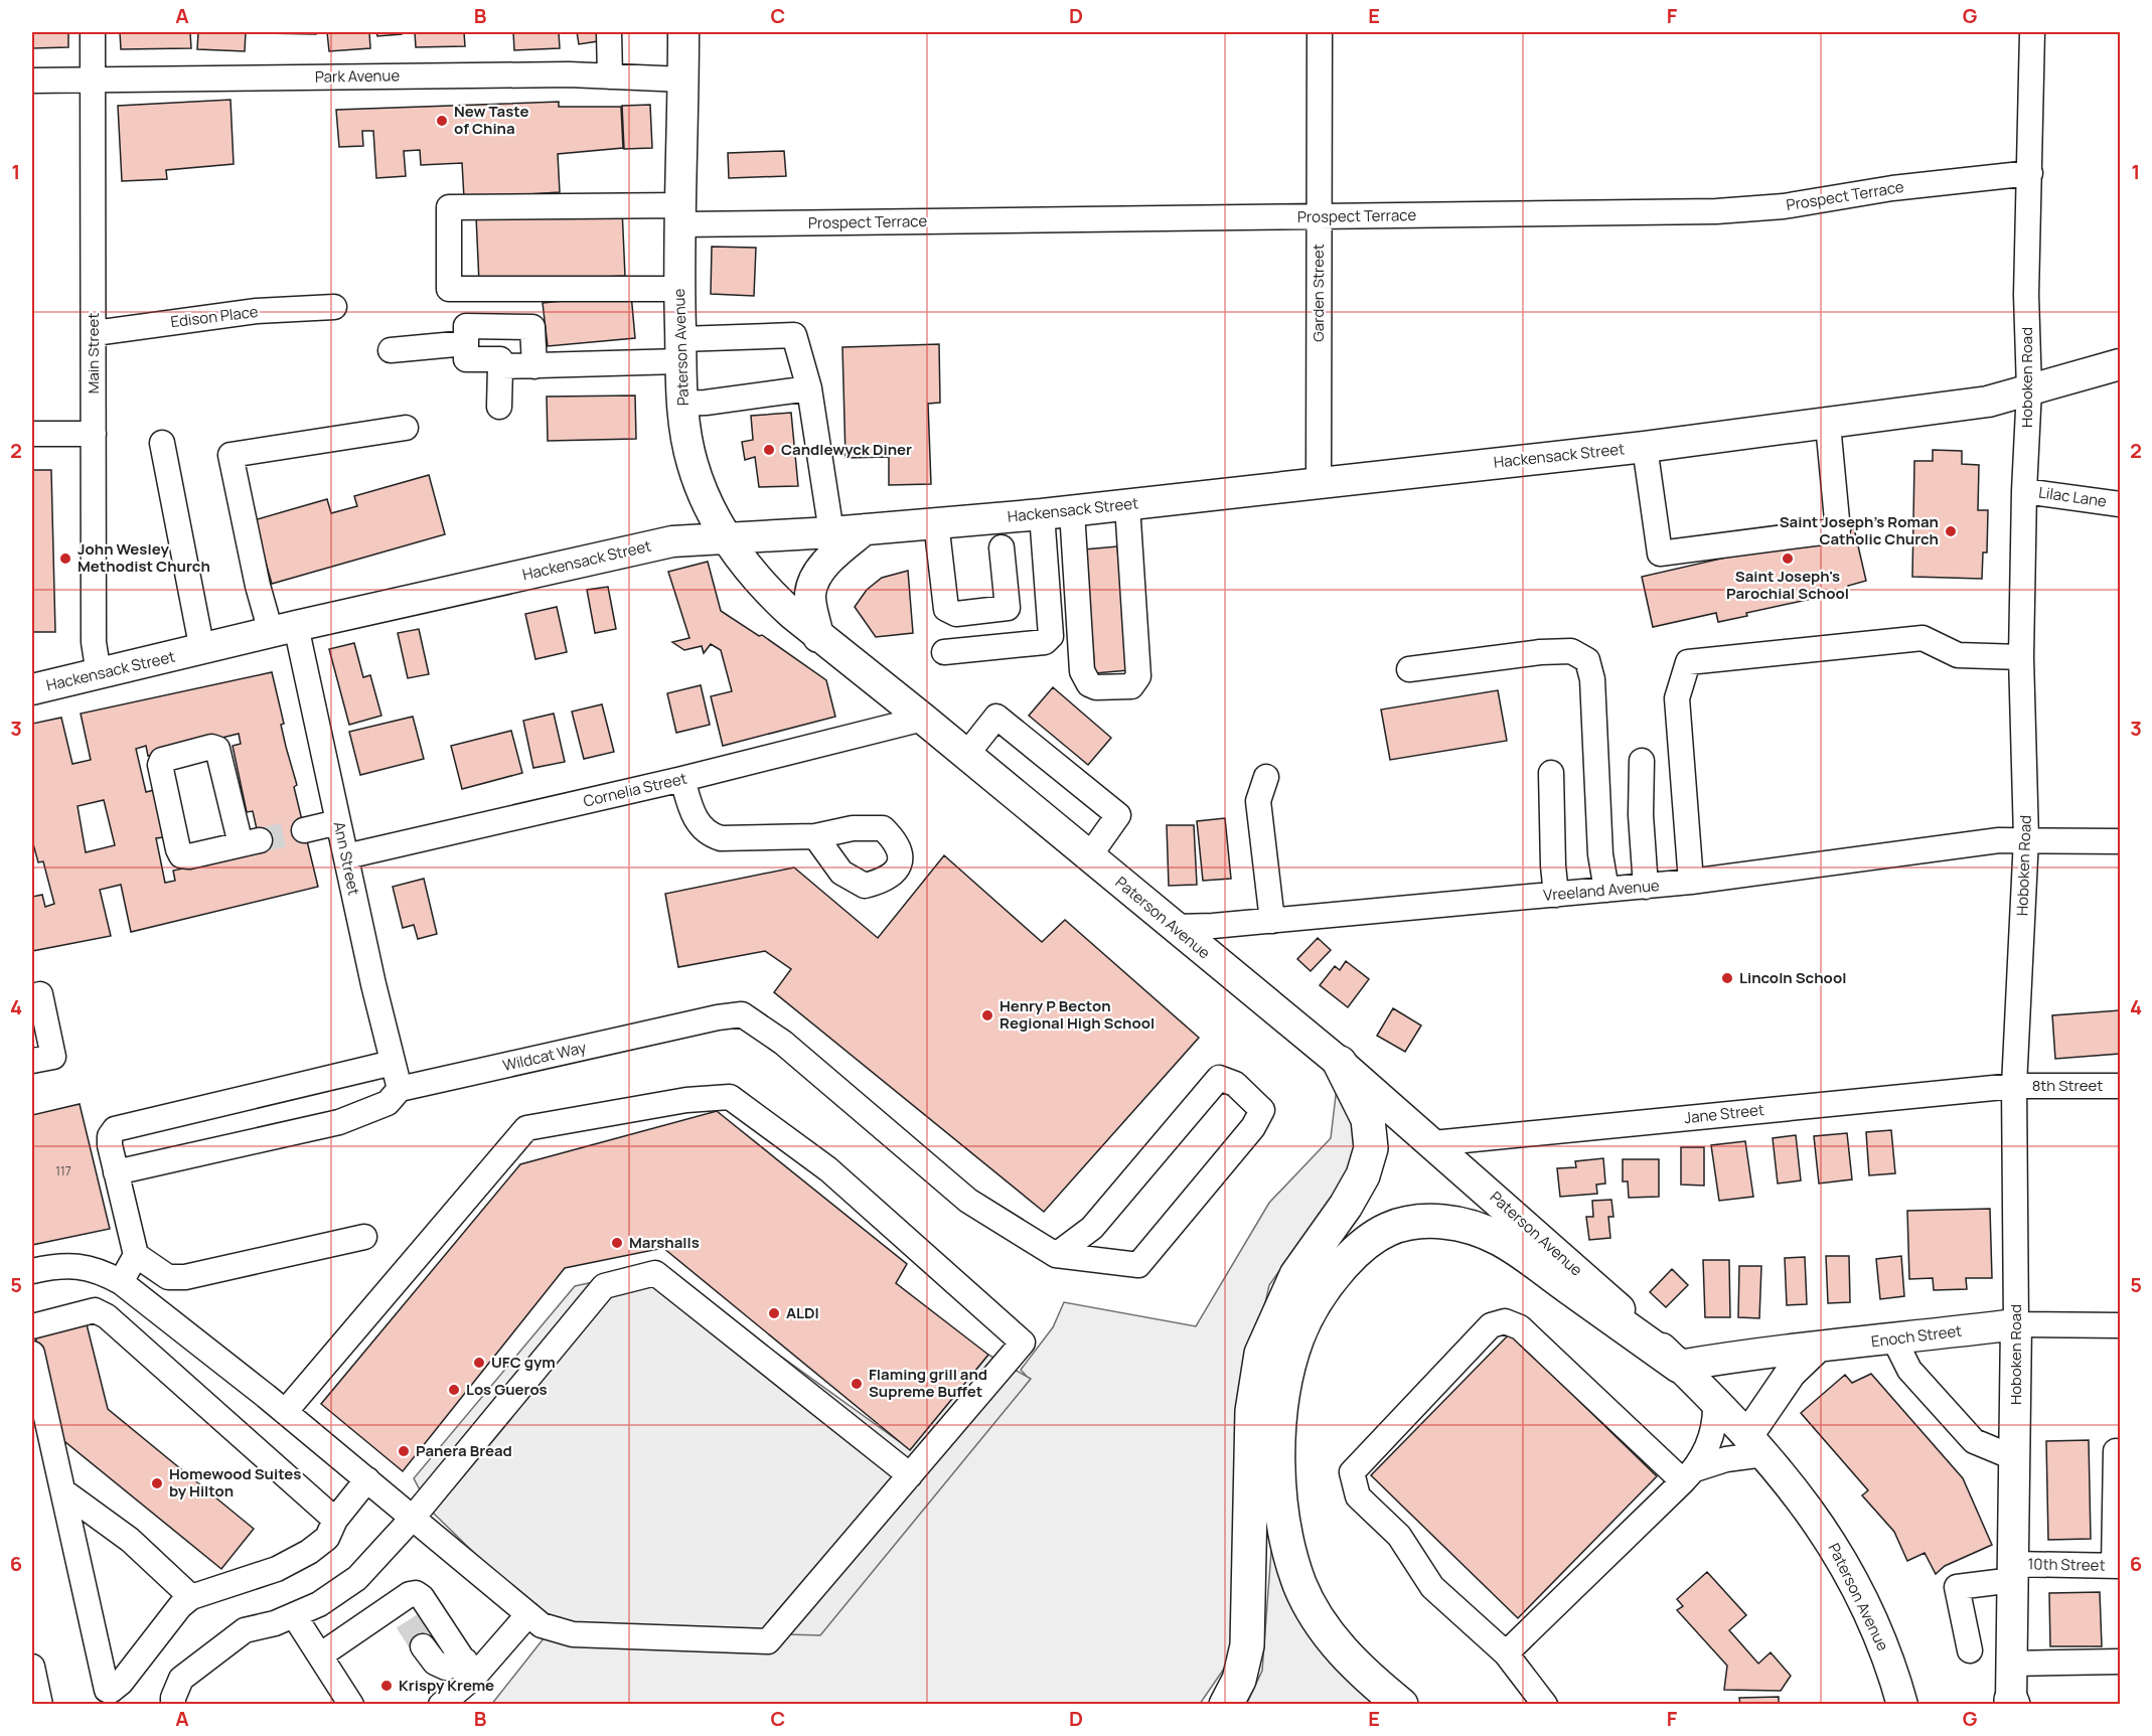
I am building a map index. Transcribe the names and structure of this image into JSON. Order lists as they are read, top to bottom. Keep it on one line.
{"streets":{"main road":["Paterson Avenue","Hoboken Road","Hackensack Street","Enoch Street"],"street":["Park Avenue","Prospect Terrace","Garden Street","Edison Place","Main Street","Lilac Lane","Cornelia Street","Ann Street","Vreeland Avenue","Wildcat Way","8th Street","Jane Street","10th Street"]},"crossings":[["Park Avenue","Paterson Avenue"],["Park Avenue","Main Street"],["Prospect Terrace","Garden Street"],["Prospect Terrace","Paterson Avenue"],["Prospect Terrace","Hoboken Road"],["Garden Street","Hackensack Street"],["Edison Place","Main Street"],["Paterson Avenue","Hackensack Street"],["Paterson Avenue","Cornelia Street"],["Paterson Avenue","Vreeland Avenue"],["Paterson Avenue","Jane Street"],["Paterson Avenue","Enoch Street"],["Main Street","Hackensack Street"],["Hoboken Road","Hackensack Street"],["Hoboken Road","Lilac Lane"],["Hoboken Road","Vreeland Avenue"],["Hoboken Road","8th Street"],["Hoboken Road","Jane Street"],["Hoboken Road","Enoch Street"],["Hoboken Road","10th Street"],["Hackensack Street","Ann Street"],["Cornelia Street","Ann Street"],["Ann Street","Wildcat Way"],["8th Street","Jane Street"]],"places":["New Taste of China","Candlewyck Diner","Saint Joseph's Roman Catholic Church","John Wesley Methodist Church","Saint Joseph's Parochial School","Lincoln School","Henry P Becton Regional High School","Marshalls","ALDI","UFC gym","Flaming grill and Supreme Buffet","Los Gueros","Panera Bread","Homewood Suites by Hilton","Krispy Kreme"],"house_numbers":["117"],"grid":{"columns":["A","B","C","D","E","F","G"],"rows":["1","2","3","4","5","6"]}}
